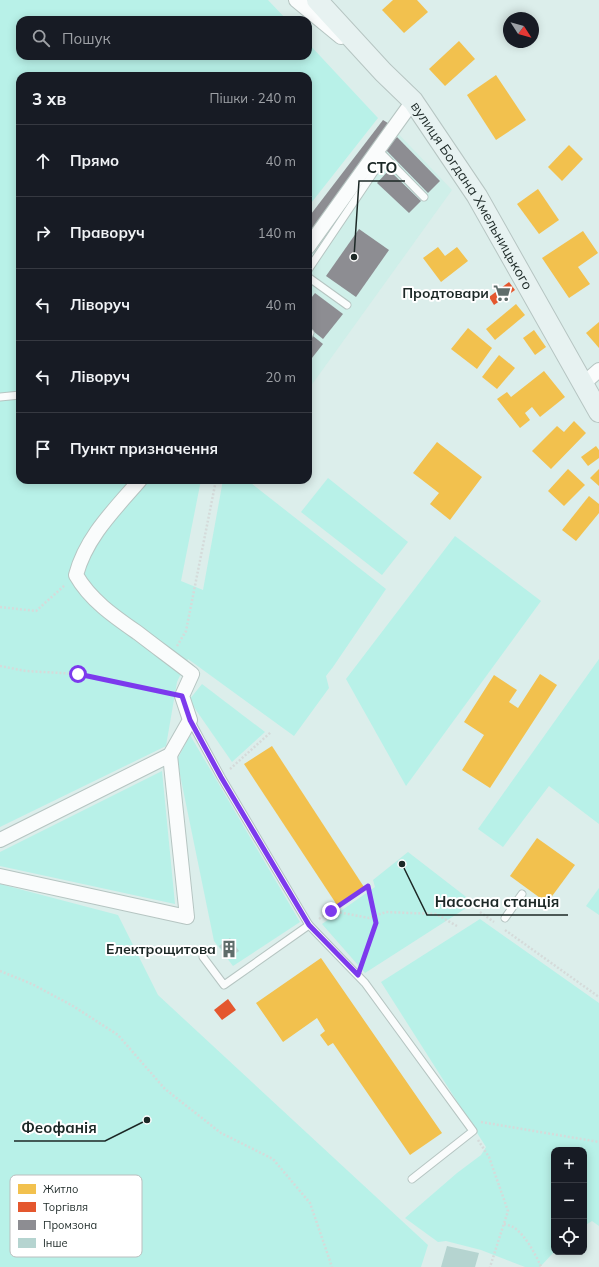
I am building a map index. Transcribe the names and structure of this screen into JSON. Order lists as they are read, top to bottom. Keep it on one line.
{"streets":{"street":["вулиця Богдана Хмельницького"]},"places":{"other":["СТО","Насосна станція","Феофанія"],"supermarket":["Продтовари"],"building":["Електрощитова"]},"legend":["Житло","Торгівля","Промзона","Інше"],"north":"bottom right","page":{"search":"Пошук","heading":["3 хв","Пішки · 240 m"],"list":[["Прямо","40 m"],["Праворуч","140 m"],["Ліворуч","40 m"],["Ліворуч","20 m"],"Пункт призначення"],"map_buttons":["+","−"]}}
